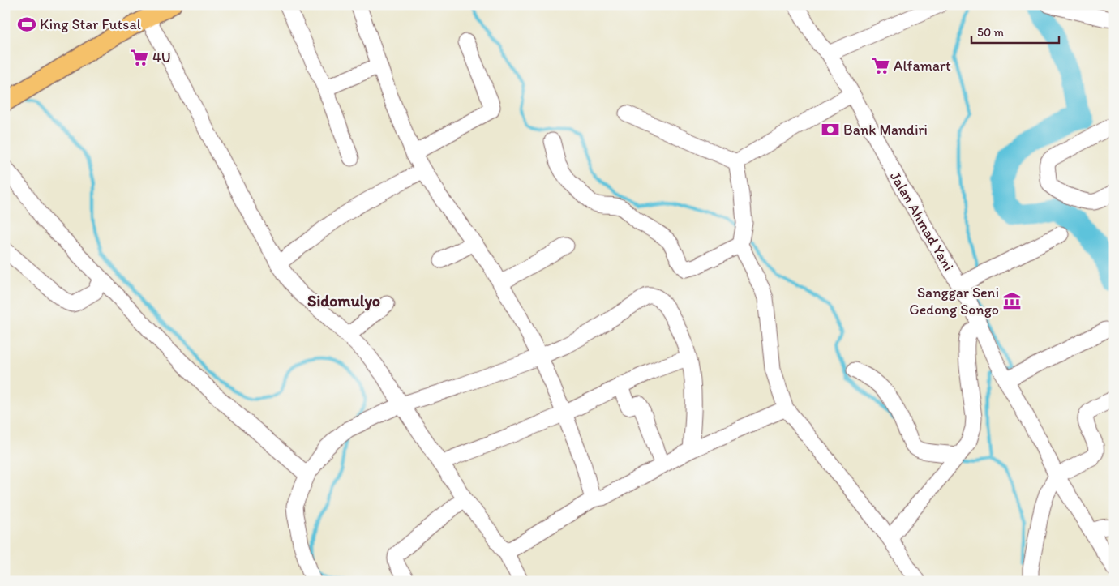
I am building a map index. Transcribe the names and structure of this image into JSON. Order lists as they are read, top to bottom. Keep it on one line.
{"streets":{"street":["Jalan Ahmad Yani"]},"districts":["Sidomulyo"],"places":{"sports":["King Star Futsal"],"supermarket":["4U","Alfamart"],"bank":["Bank Mandiri"],"museum":["Sanggar Seni Gedong Songo"]},"scale_bar":"50 m"}
